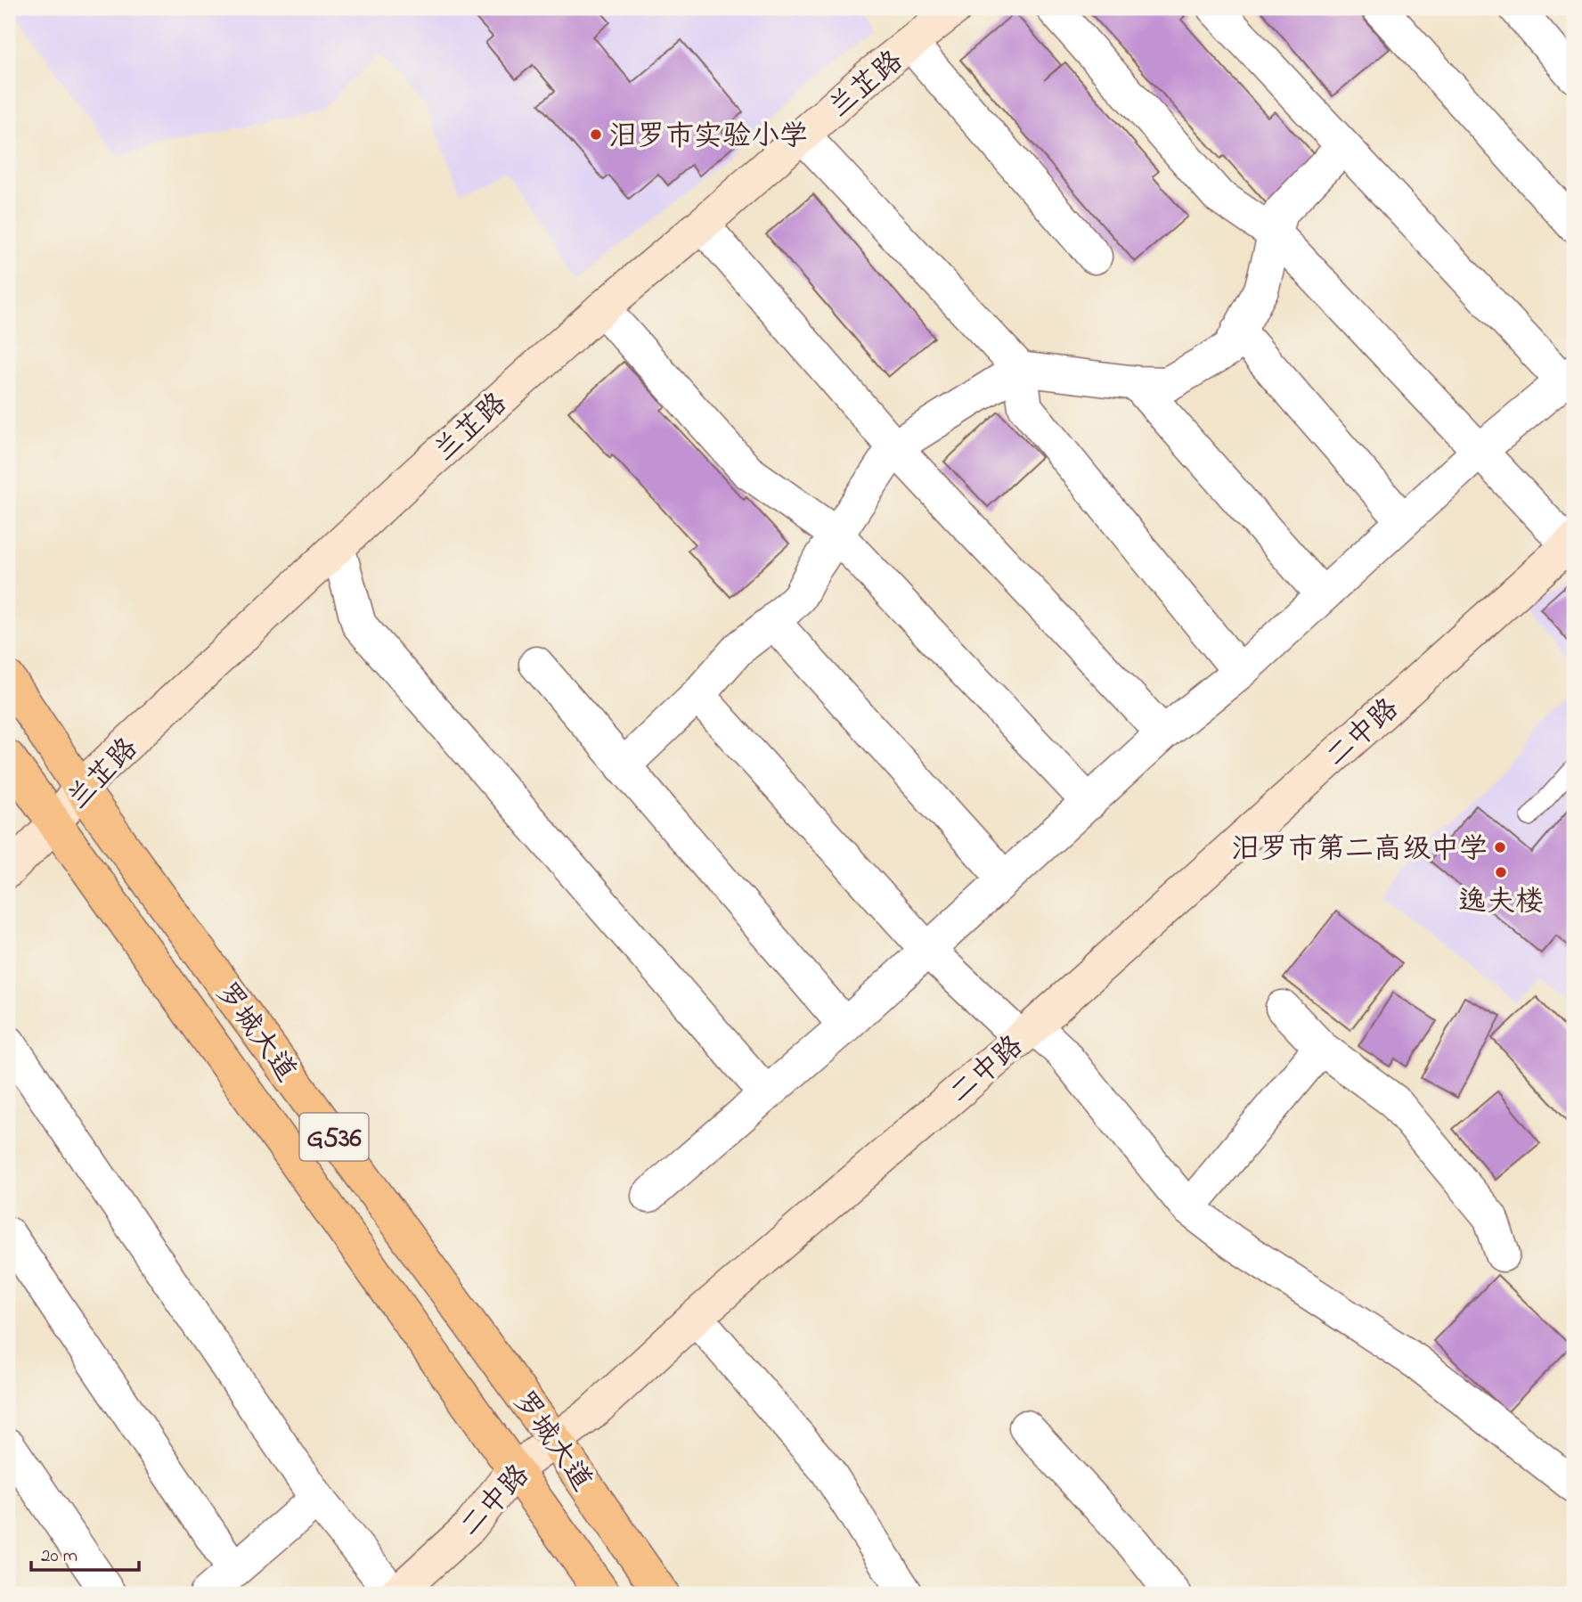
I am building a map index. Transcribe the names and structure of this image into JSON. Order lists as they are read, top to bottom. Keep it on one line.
{"streets":{"highway":["罗城大道","G536"],"street":["兰芷路","二中路"]},"crossings":[["兰芷路","罗城大道"],["二中路","罗城大道"]],"places":["汨罗市实验小学","汨罗市第二高级中学","逸夫楼"],"scale_bar":"20 m"}
